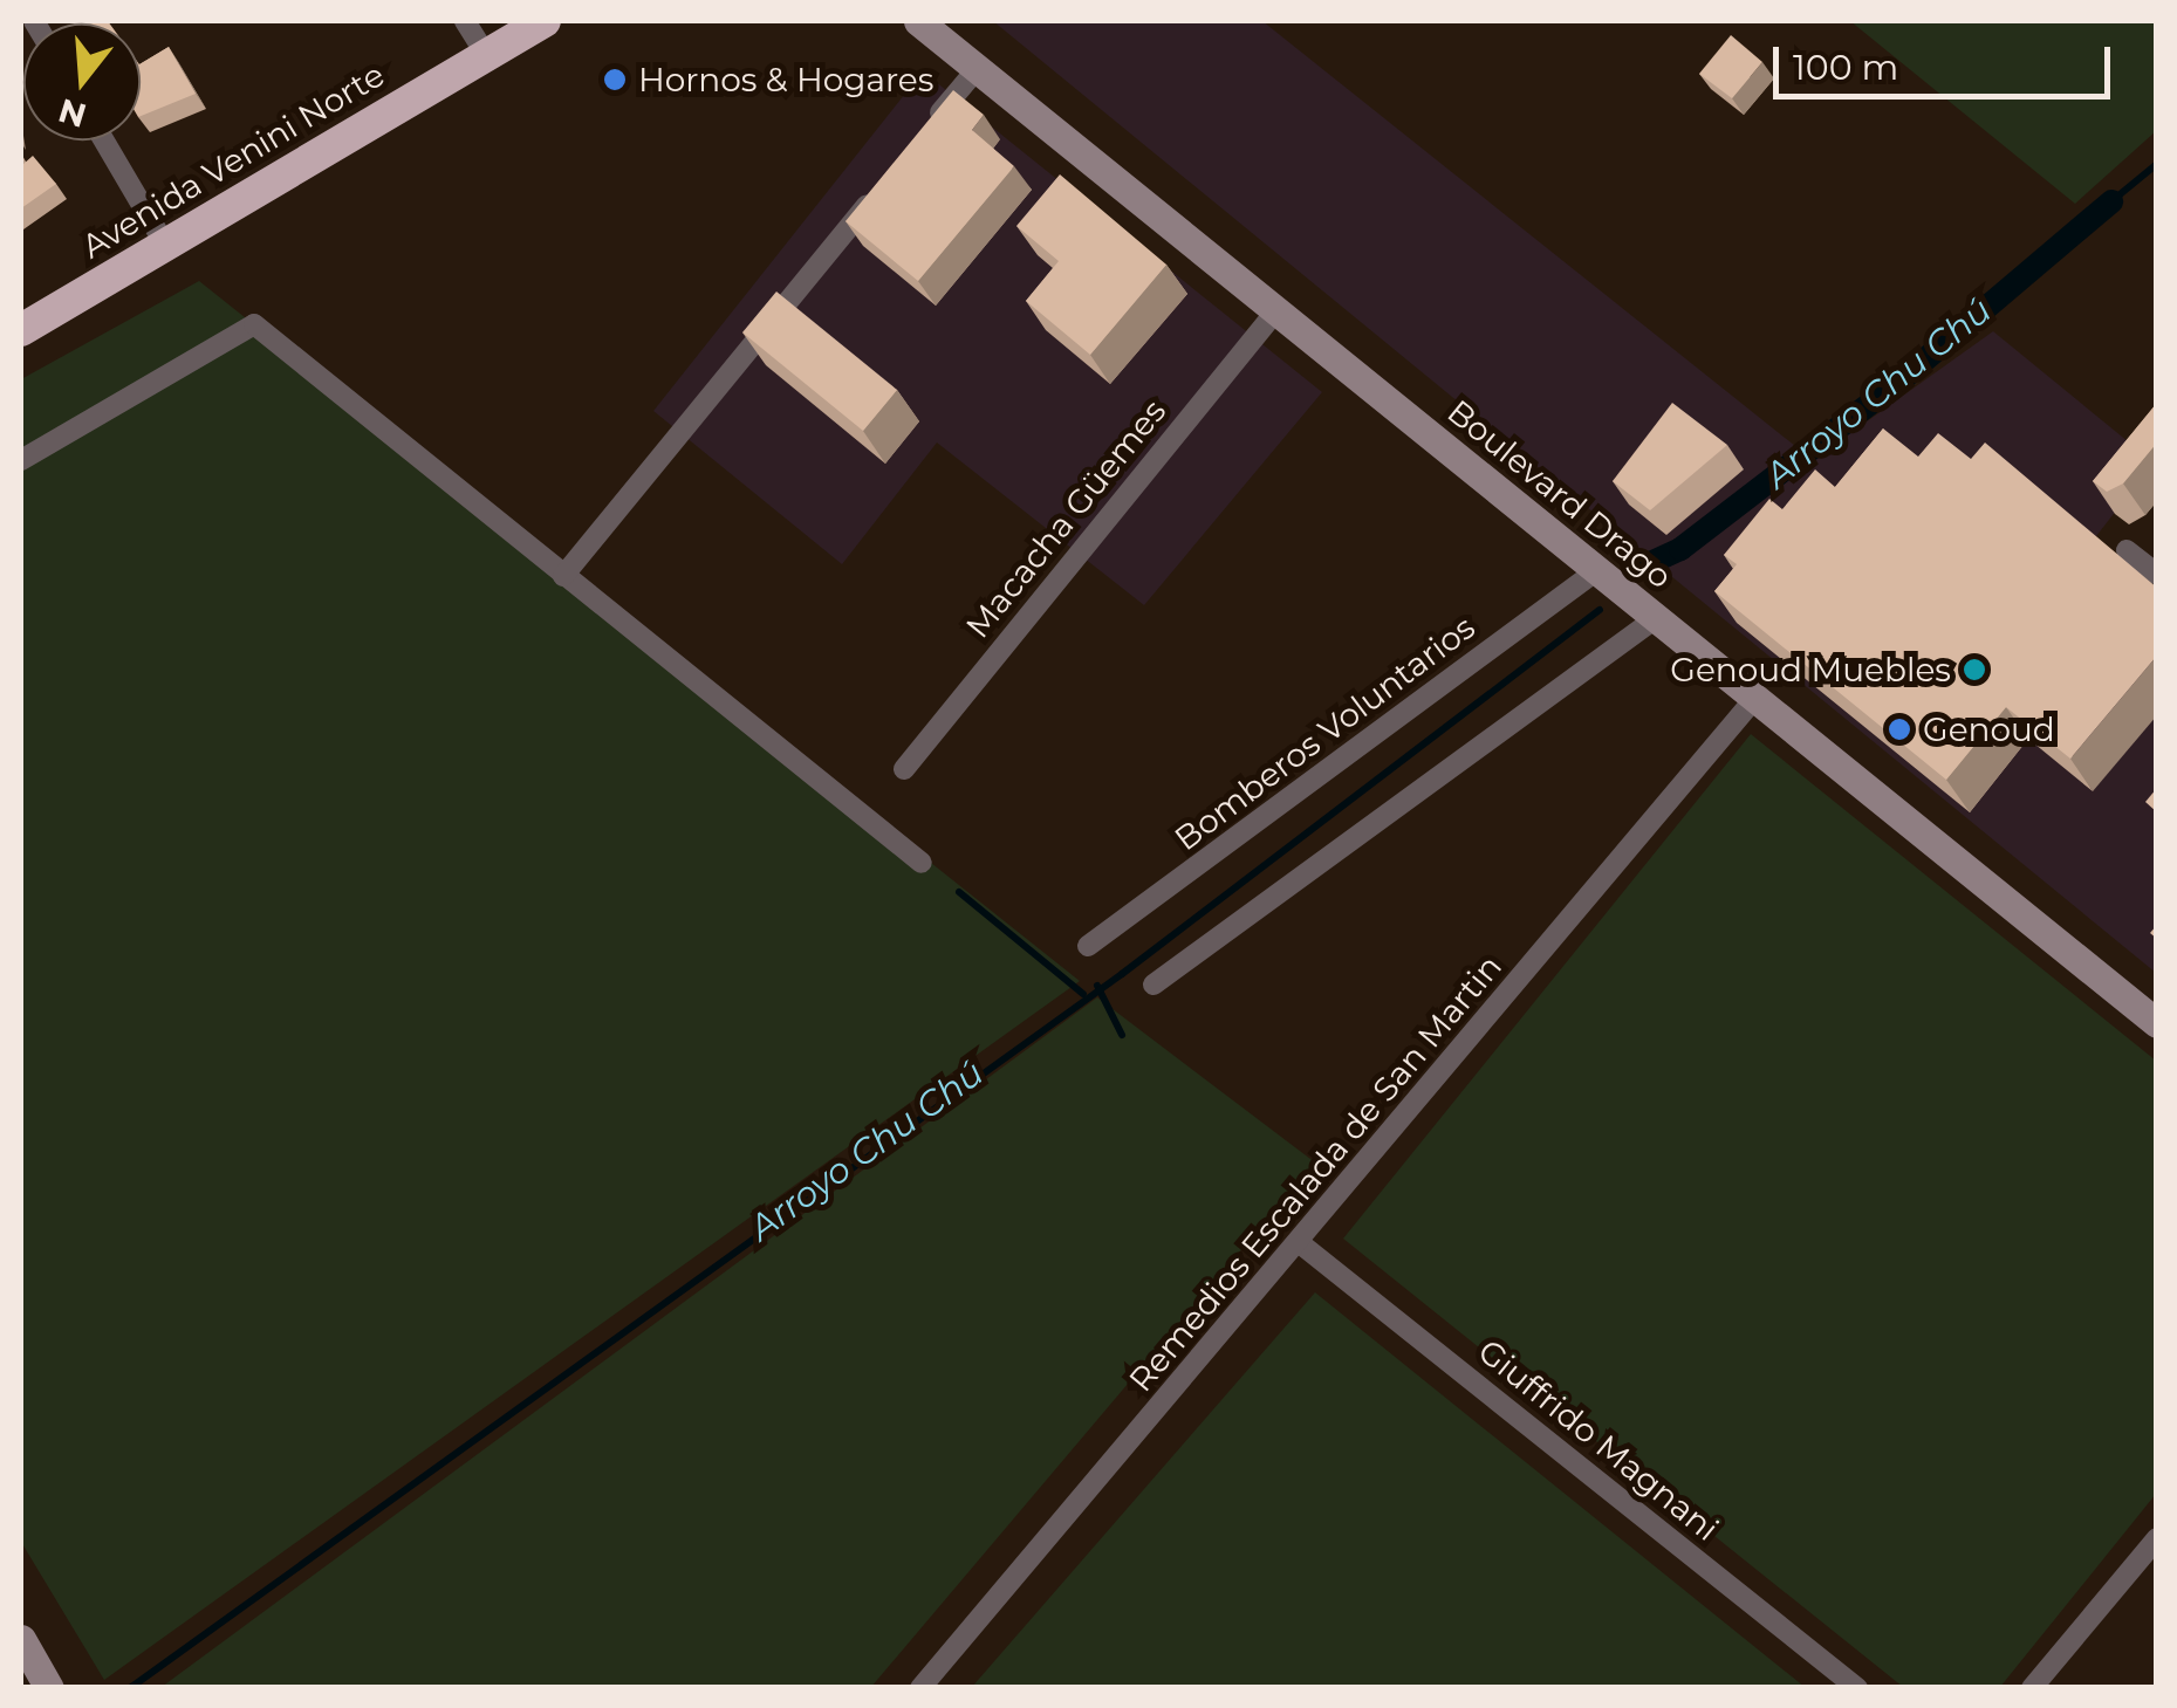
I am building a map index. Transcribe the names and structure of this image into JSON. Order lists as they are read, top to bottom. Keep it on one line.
{"streets":{"highway":["Avenida Venini Norte"],"main road":["Boulevard Drago"],"street":["Macacha Güemes","Bomberos Voluntarios","Remedios Escalada de San Martin","Giuffrido Magnani"]},"crossings":[["Boulevard Drago","Macacha Güemes"],["Boulevard Drago","Bomberos Voluntarios"],["Boulevard Drago","Remedios Escalada de San Martin"],["Remedios Escalada de San Martin","Giuffrido Magnani"]],"water":["Arroyo Chu Chú"],"places":["Hornos & Hogares","Genoud Muebles","Genoud"],"scale_bar":"100 m","north":"bottom"}
